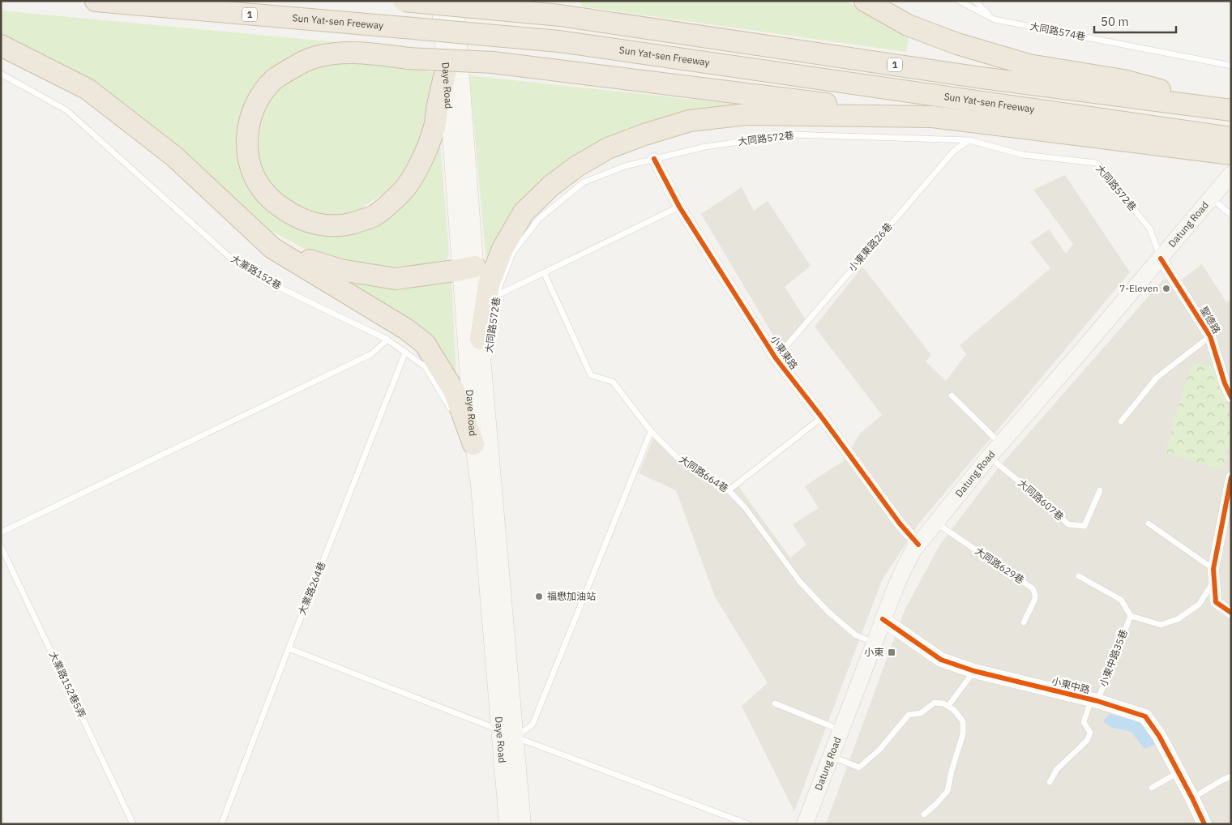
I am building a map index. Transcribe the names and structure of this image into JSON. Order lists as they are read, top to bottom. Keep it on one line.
{"streets":{"highway":["1","Sun Yat-sen Freeway"],"main road":["Daye Road","Datung Road"],"street":["聖德路","小東東路","小東中路"],"lane":["大同路574巷","大同路572巷","小東東路26巷","大業路152巷","大同路664巷","大同路607巷","大同路629巷","大業路264巷","小東中路35巷","大業路152巷5弄"]},"crossings":[["大同路572巷","Datung Road"],["大同路572巷","小東東路26巷"],["大同路572巷","聖德路"],["大同路572巷","小東東路"],["Datung Road","聖德路"],["Datung Road","小東東路"],["Datung Road","大同路664巷"],["Datung Road","大同路607巷"],["Datung Road","大同路629巷"],["Datung Road","小東中路"],["小東東路26巷","小東東路"],["大業路152巷","大業路264巷"],["小東中路35巷","小東中路"]],"places":{"other":["7-Eleven","福懋加油站"],"transit":["小東"]},"scale_bar":"50 m"}
